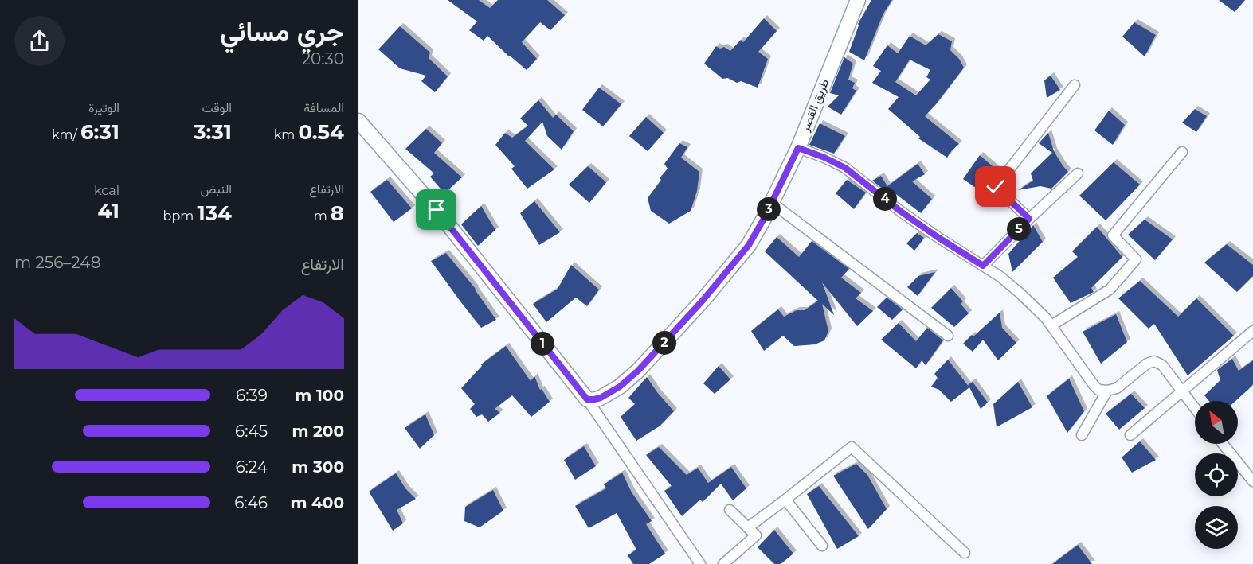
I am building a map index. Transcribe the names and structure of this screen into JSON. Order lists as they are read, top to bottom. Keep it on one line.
{"streets":{"street":["طريق القصر"]},"north":"top left","page":{"heading":["جري مسائي","20:30"],"stats":[["المسافة","0.54 km"],["الوقت","3:31"],["الوتيرة","6:31 /km"],["الارتفاع","8 m"],["النبض","134 bpm"],["kcal","41"]],"pins":["4","3","5","2","1"],"chart":["الارتفاع","248–256 m"],"list":[{"name":"100 m","note":"6:39"},{"name":"200 m","note":"6:45"},{"name":"300 m","note":"6:24"},{"name":"400 m","note":"6:46"}]}}
